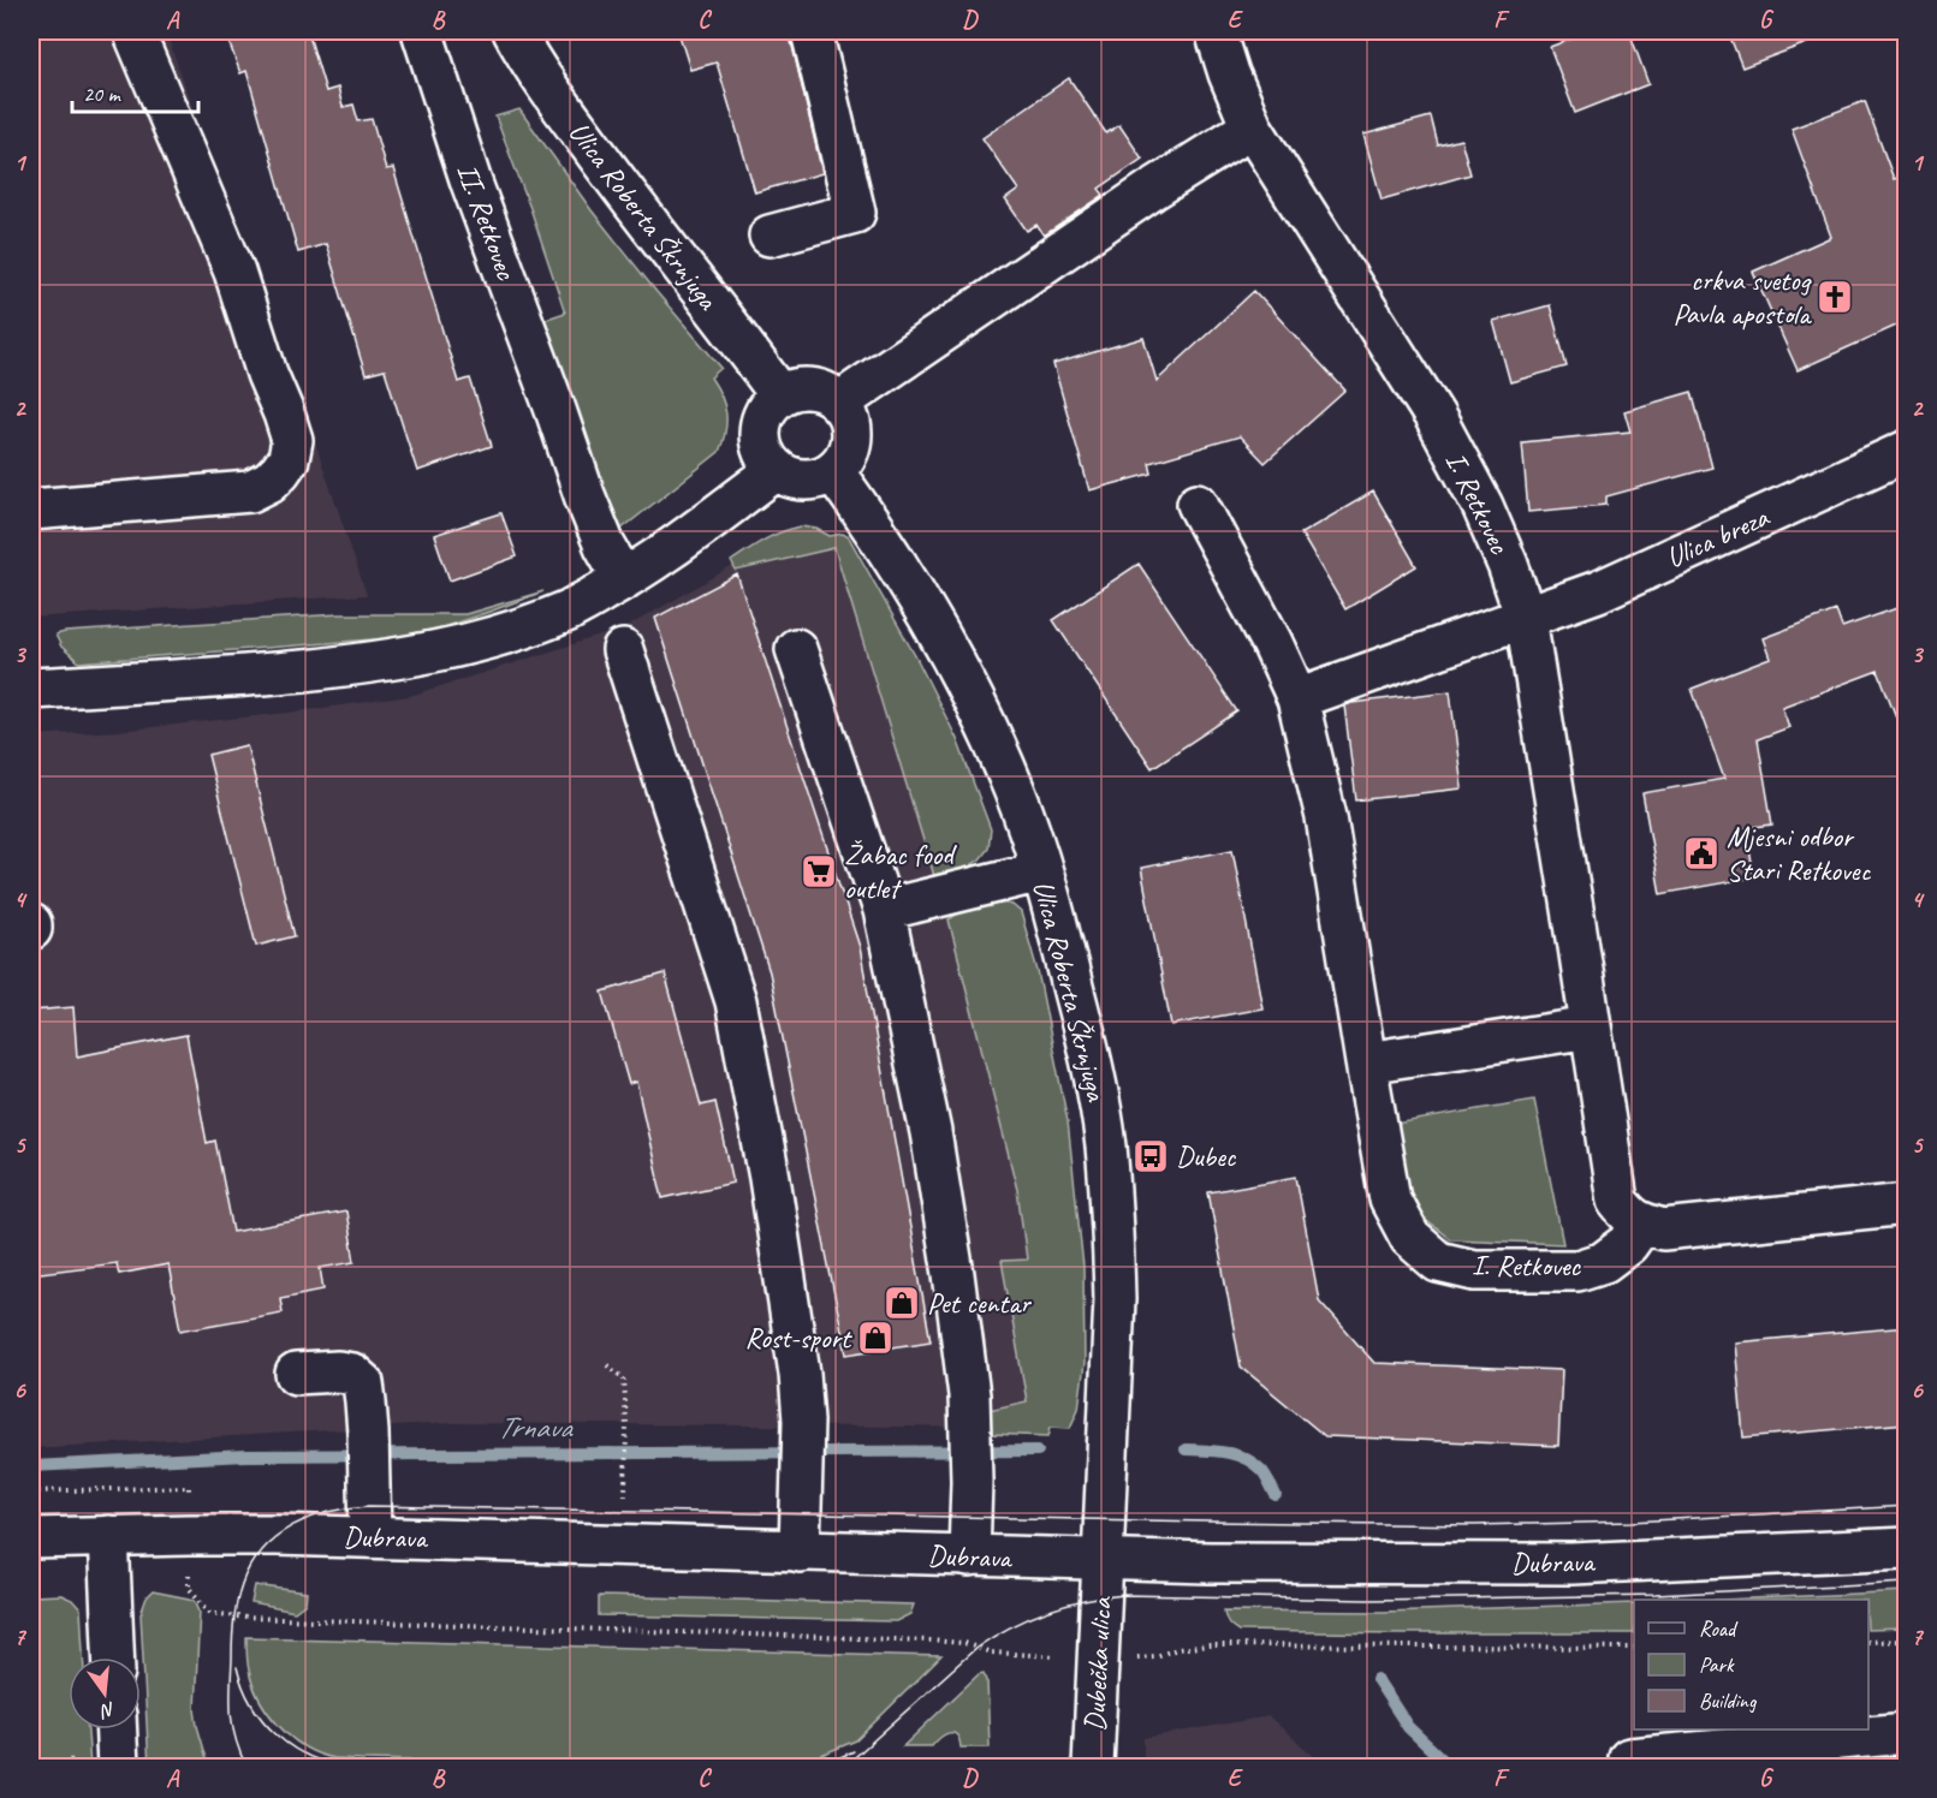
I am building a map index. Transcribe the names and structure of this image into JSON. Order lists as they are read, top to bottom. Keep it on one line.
{"streets":{"street":["Ulica Roberta Škrnjuga","II. Retkovec","I. Retkovec","Ulica breza","Dubrava","Dubečka ulica"]},"crossings":[["Ulica Roberta Škrnjuga","Dubrava"],["Ulica Roberta Škrnjuga","Dubečka ulica"],["I. Retkovec","Ulica breza"],["Dubrava","Dubečka ulica"]],"water":["Trnava"],"places":{"church":["crkva svetog Pavla apostola"],"public building":["Mjesni odbor Stari Retkovec"],"supermarket":["Žabac food outlet"],"bus stop":["Dubec"],"shop":["Pet centar","Rost-sport"]},"legend":["Road","Park","Building"],"scale_bar":"20 m","north":"bottom","grid":{"columns":["A","B","C","D","E","F","G"],"rows":["1","2","3","4","5","6","7"]}}
